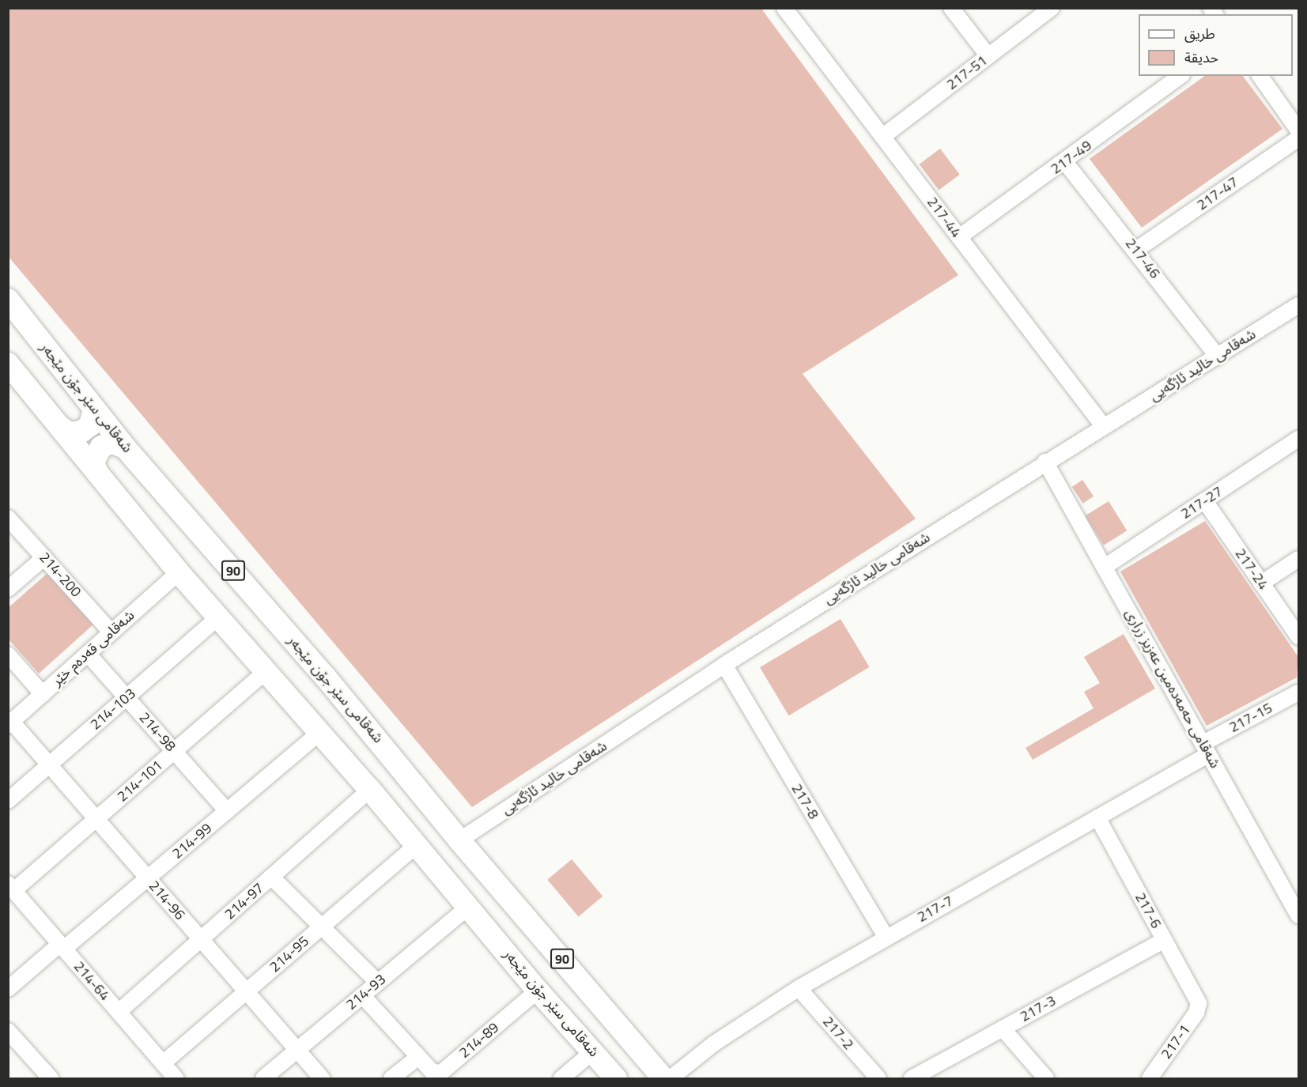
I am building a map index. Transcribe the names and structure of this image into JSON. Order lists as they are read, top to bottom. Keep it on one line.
{"streets":{"highway":["شەقامی سێر جۆن مێجەر","90"],"street":["217-51","217-49","217-47","217-44","217-46","شەقامی خالید ئاژگەیی","217-27","217-24","214-200","شەقامی قەدەم خێر","شەقامی حەمەدەمین عەزیز زراری","214-103","217-15","214-98","214-101","217-8","214-99","214-96","214-97","217-7","217-6","214-95","214-64","214-93","217-3","217-2","214-89","217-1"]},"crossings":[["217-51","217-44"],["217-49","217-44"],["217-49","217-46"],["217-47","217-46"],["217-44","شەقامی خالید ئاژگەیی"],["217-46","شەقامی خالید ئاژگەیی"],["شەقامی خالید ئاژگەیی","شەقامی سێر جۆن مێجەر"],["شەقامی خالید ئاژگەیی","شەقامی حەمەدەمین عەزیز زراری"],["شەقامی خالید ئاژگەیی","217-8"],["شەقامی سێر جۆن مێجەر","شەقامی قەدەم خێر"],["شەقامی سێر جۆن مێجەر","214-103"],["شەقامی سێر جۆن مێجەر","214-101"],["شەقامی سێر جۆن مێجەر","214-99"],["شەقامی سێر جۆن مێجەر","214-97"],["شەقامی سێر جۆن مێجەر","214-95"],["شەقامی سێر جۆن مێجەر","214-93"],["شەقامی سێر جۆن مێجەر","214-89"],["217-27","217-24"],["217-27","شەقامی حەمەدەمین عەزیز زراری"],["214-200","شەقامی قەدەم خێر"],["شەقامی قەدەم خێر","214-98"],["شەقامی قەدەم خێر","214-96"],["شەقامی حەمەدەمین عەزیز زراری","217-15"],["شەقامی حەمەدەمین عەزیز زراری","217-7"],["214-103","214-98"],["214-103","214-96"],["217-15","217-7"],["214-98","214-101"],["214-98","214-99"],["214-101","214-96"],["214-101","214-64"],["217-8","217-7"],["214-99","214-96"],["214-99","214-64"],["214-96","214-97"],["214-96","214-95"],["214-96","214-93"],["214-97","214-64"],["217-7","217-6"],["217-7","217-2"],["217-6","217-3"],["217-6","217-1"],["214-95","214-64"],["214-93","214-89"]],"legend":["طريق","حديقة"]}
